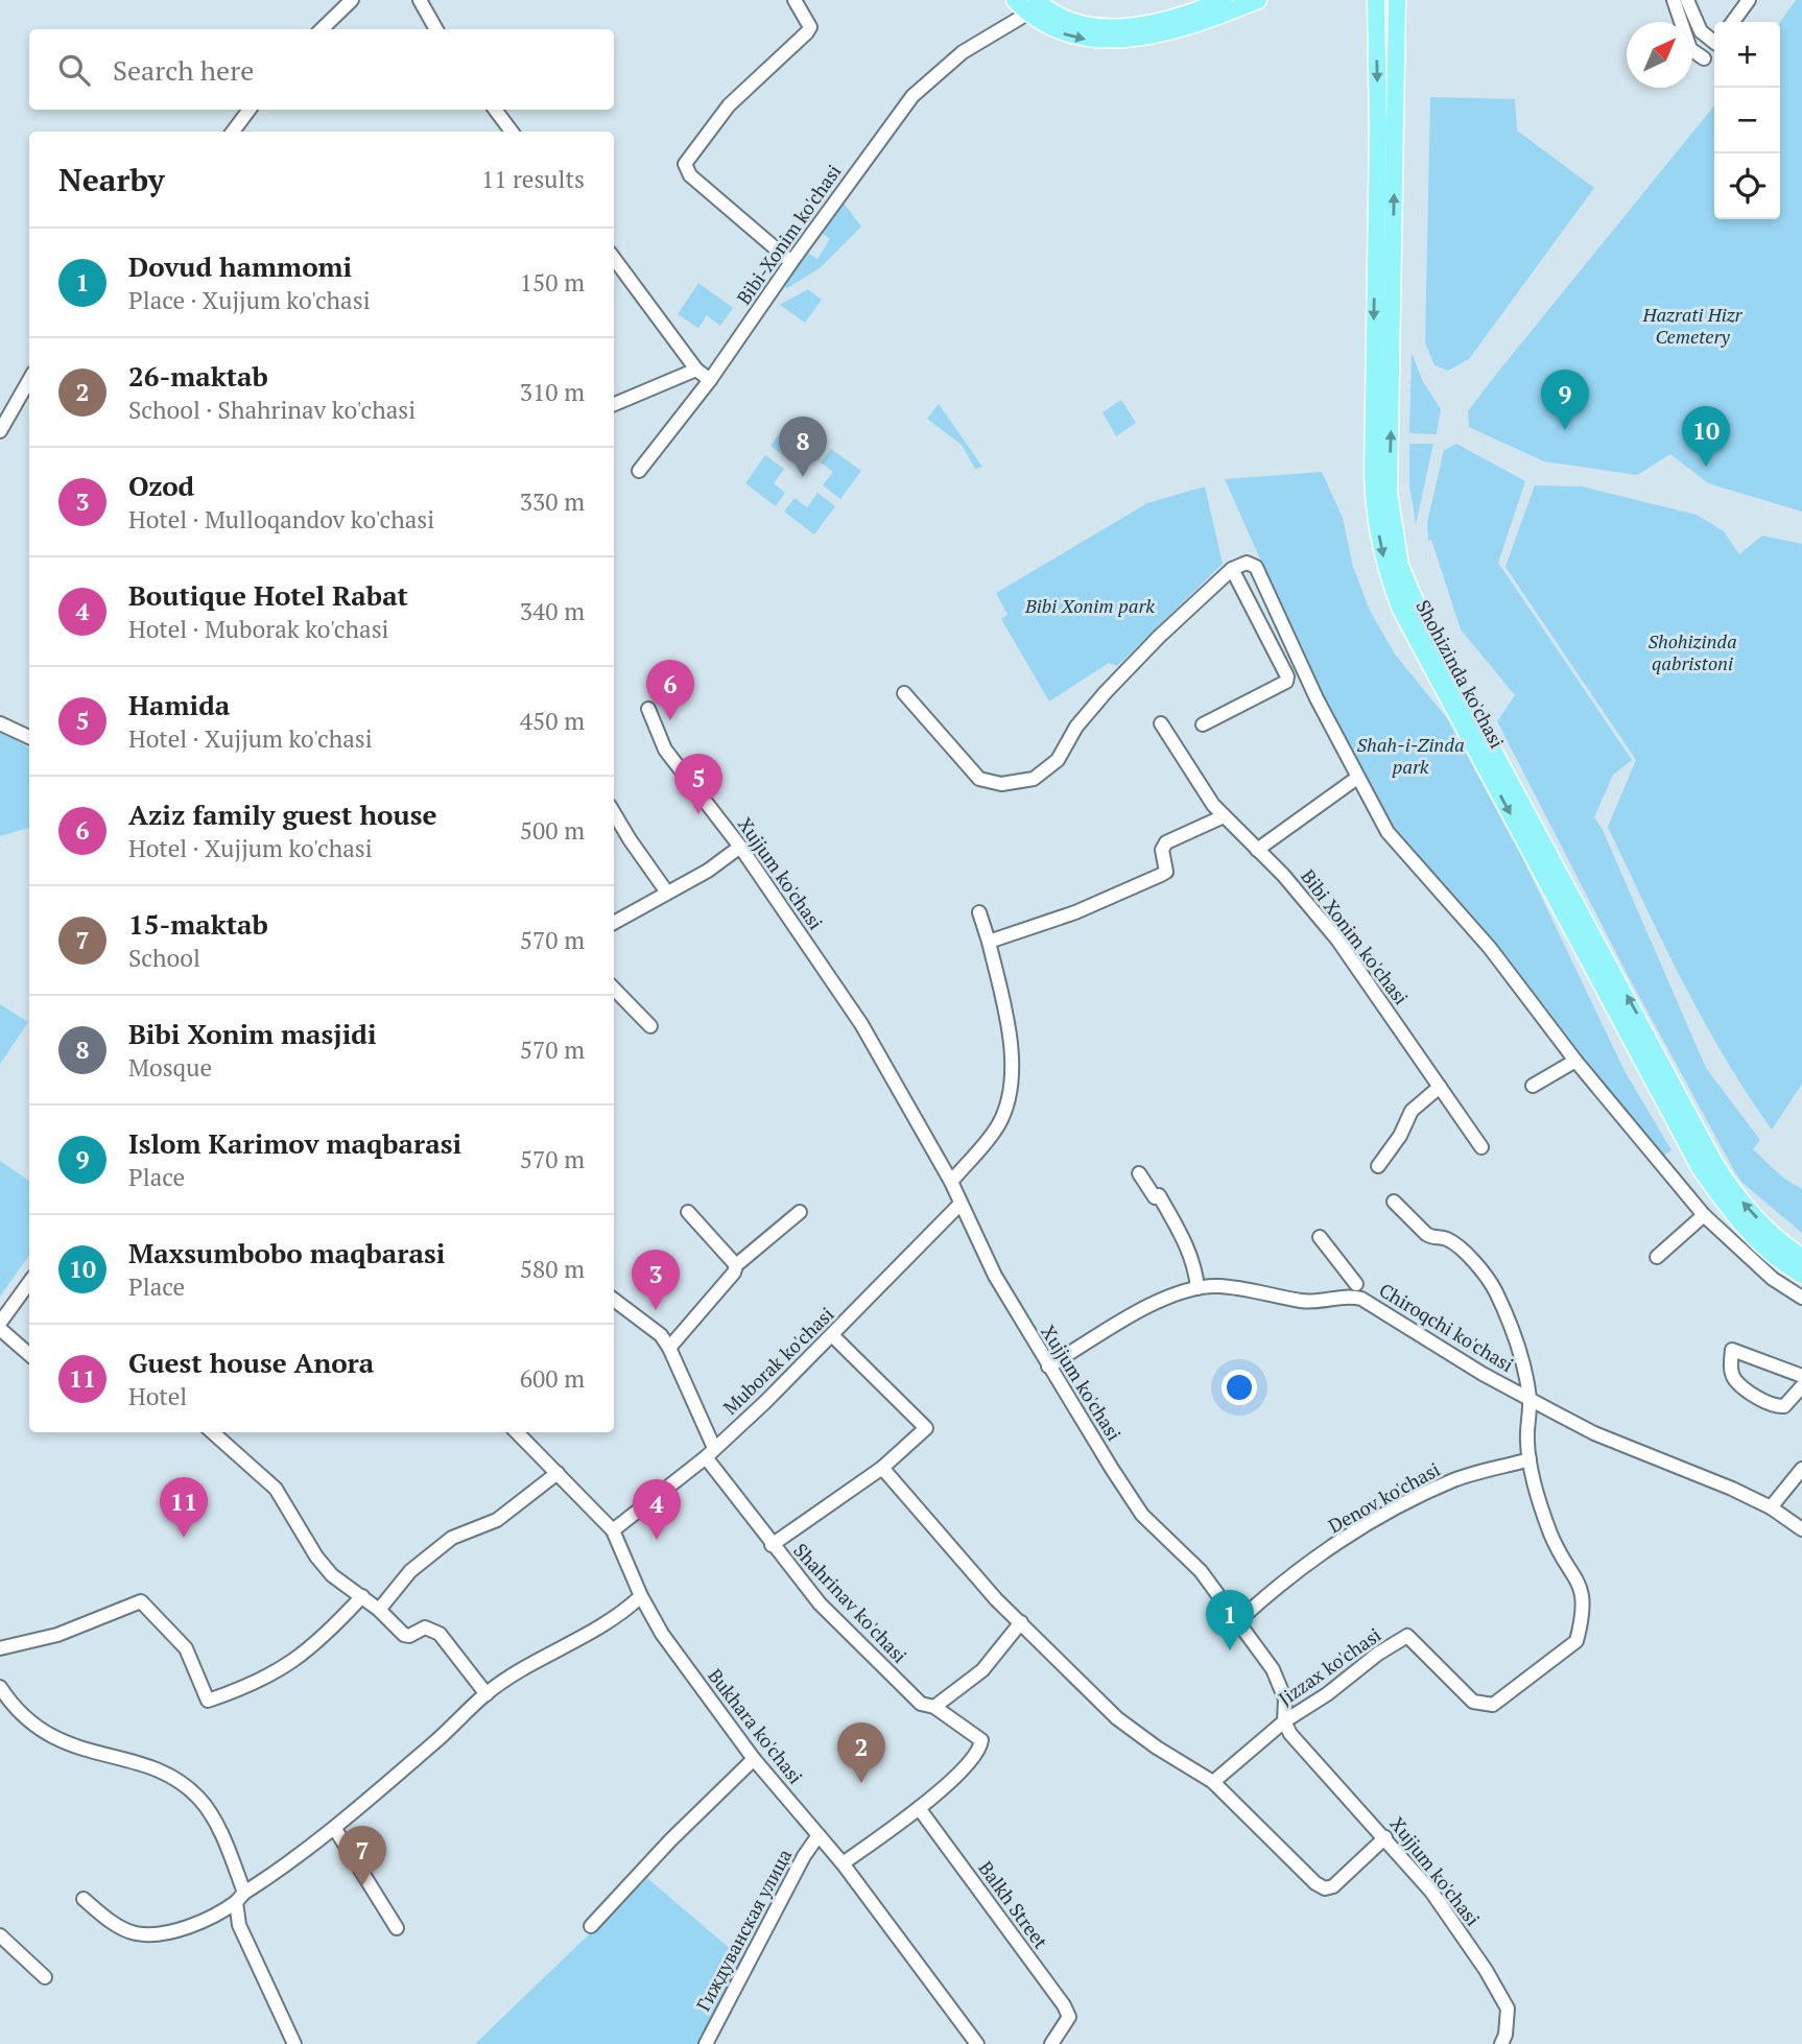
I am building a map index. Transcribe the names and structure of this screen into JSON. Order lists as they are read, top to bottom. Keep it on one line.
{"streets":{"main road":["Shohizinda ko'chasi"],"street":["Bibi-Xonim ko'chasi","Xujjum ko'chasi","Bibi Xonim ko'chasi","Chiroqchi ko'chasi","Muborak ko'chasi","Denov ko'chasi","Shahrinav ko'chasi","Jizzax ko'chasi","Bukhara ko'chasi","Balkh Street","Гиждуванская улица"]},"crossings":[["Xujjum ko'chasi","Chiroqchi ko'chasi"],["Xujjum ko'chasi","Muborak ko'chasi"],["Xujjum ko'chasi","Denov ko'chasi"],["Xujjum ko'chasi","Jizzax ko'chasi"],["Chiroqchi ko'chasi","Jizzax ko'chasi"],["Muborak ko'chasi","Shahrinav ko'chasi"],["Muborak ko'chasi","Bukhara ko'chasi"],["Denov ko'chasi","Jizzax ko'chasi"],["Shahrinav ko'chasi","Bukhara ko'chasi"],["Shahrinav ko'chasi","Balkh Street"],["Bukhara ko'chasi","Гиждуванская улица"]],"parks":["Hazrati Hizr Cemetery","Bibi Xonim park","Shohizinda qabristoni","Shah-i-Zinda park"],"north":"top right","page":{"map_buttons":["+","−"],"search":"Search here","heading":["Nearby","11 results"],"list":[{"mark":"1","name":"Dovud hammomi","note":"Place · Xujjum ko'chasi","value":"150 m"},{"mark":"2","name":"26-maktab","note":"School · Shahrinav ko'chasi","value":"310 m"},{"mark":"3","name":"Ozod","note":"Hotel · Mulloqandov ko'chasi","value":"330 m"},{"mark":"4","name":"Boutique Hotel Rabat","note":"Hotel · Muborak ko'chasi","value":"340 m"},{"mark":"5","name":"Hamida","note":"Hotel · Xujjum ko'chasi","value":"450 m"},{"mark":"6","name":"Aziz family guest house","note":"Hotel · Xujjum ko'chasi","value":"500 m"},{"mark":"7","name":"15-maktab","note":"School","value":"570 m"},{"mark":"8","name":"Bibi Xonim masjidi","note":"Mosque","value":"570 m"},{"mark":"9","name":"Islom Karimov maqbarasi","note":"Place","value":"570 m"},{"mark":"10","name":"Maxsumbobo maqbarasi","note":"Place","value":"580 m"},{"mark":"11","name":"Guest house Anora","note":"Hotel","value":"600 m"}],"pins":["9","10","8","6","5","3","11","4","1","2","7"]}}
